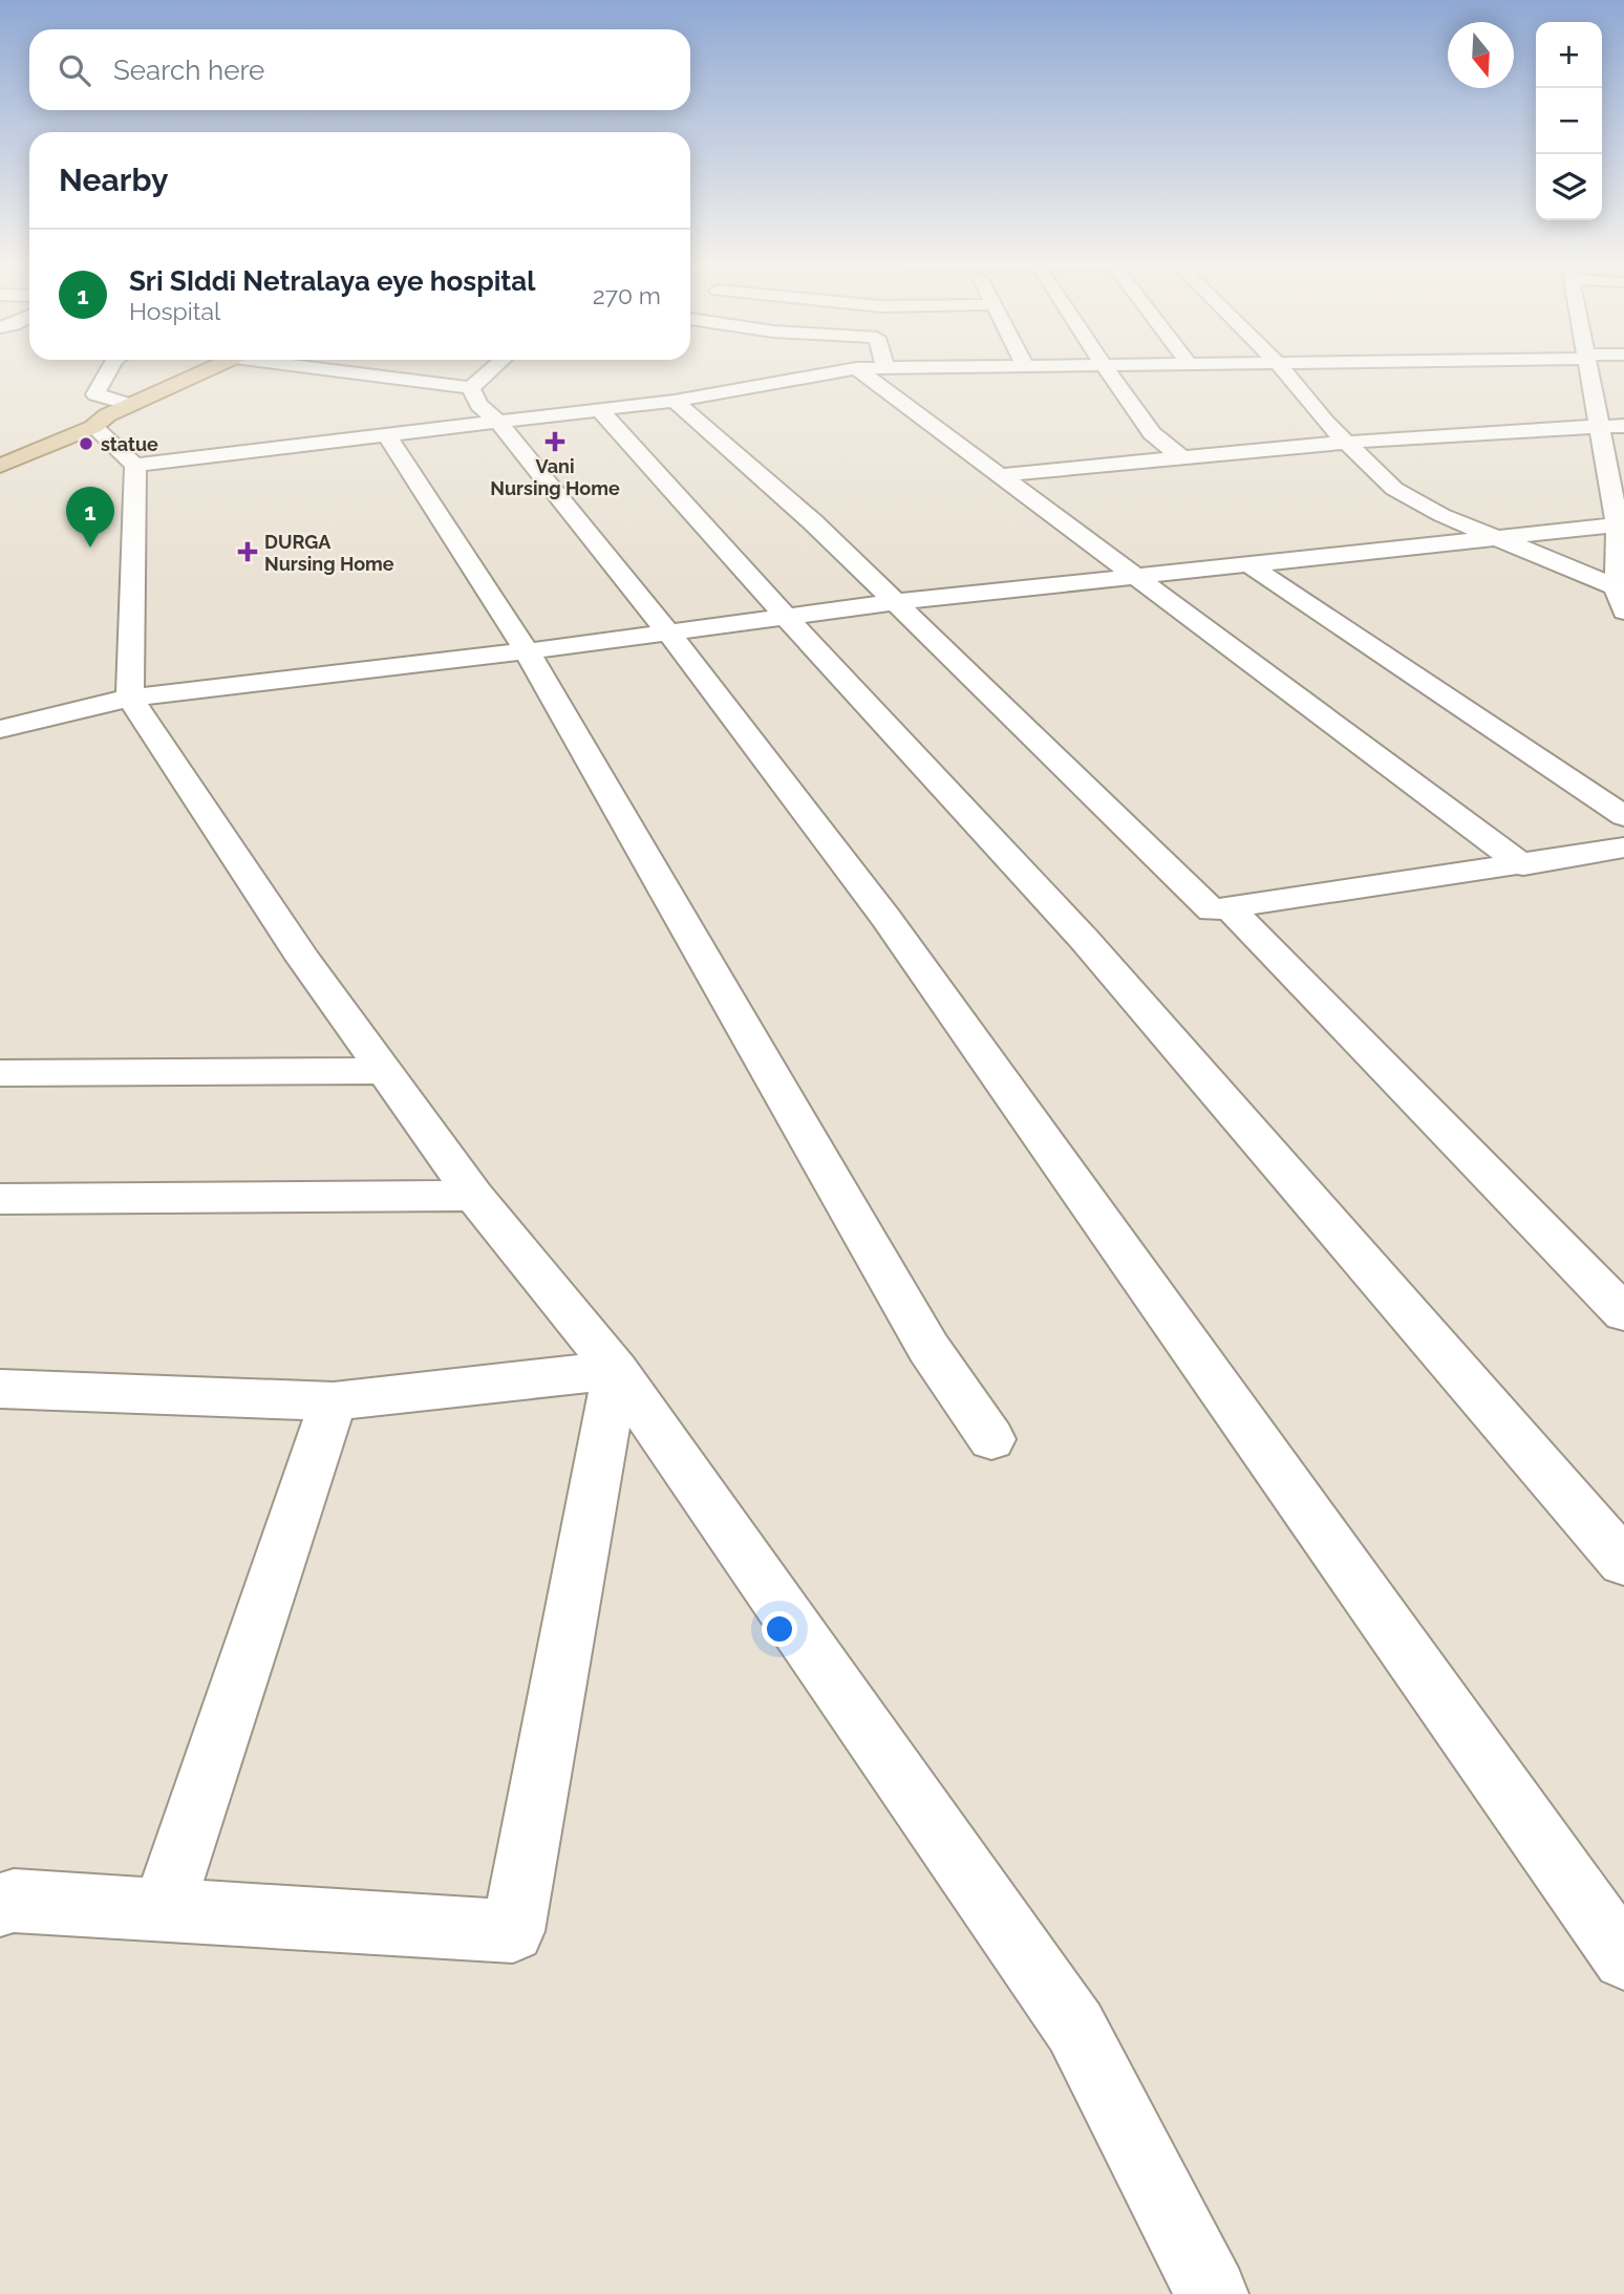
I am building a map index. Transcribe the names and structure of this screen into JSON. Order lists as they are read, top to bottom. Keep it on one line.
{"places":{"health":["Vani Nursing Home","DURGA Nursing Home"],"other":["statue"]},"north":"bottom","page":{"map_buttons":["+","−"],"search":"Search here","heading":"Nearby","list":[{"mark":"1","name":"Sri SIddi Netralaya eye hospital","note":"Hospital","value":"270 m"}],"pins":"1"}}
